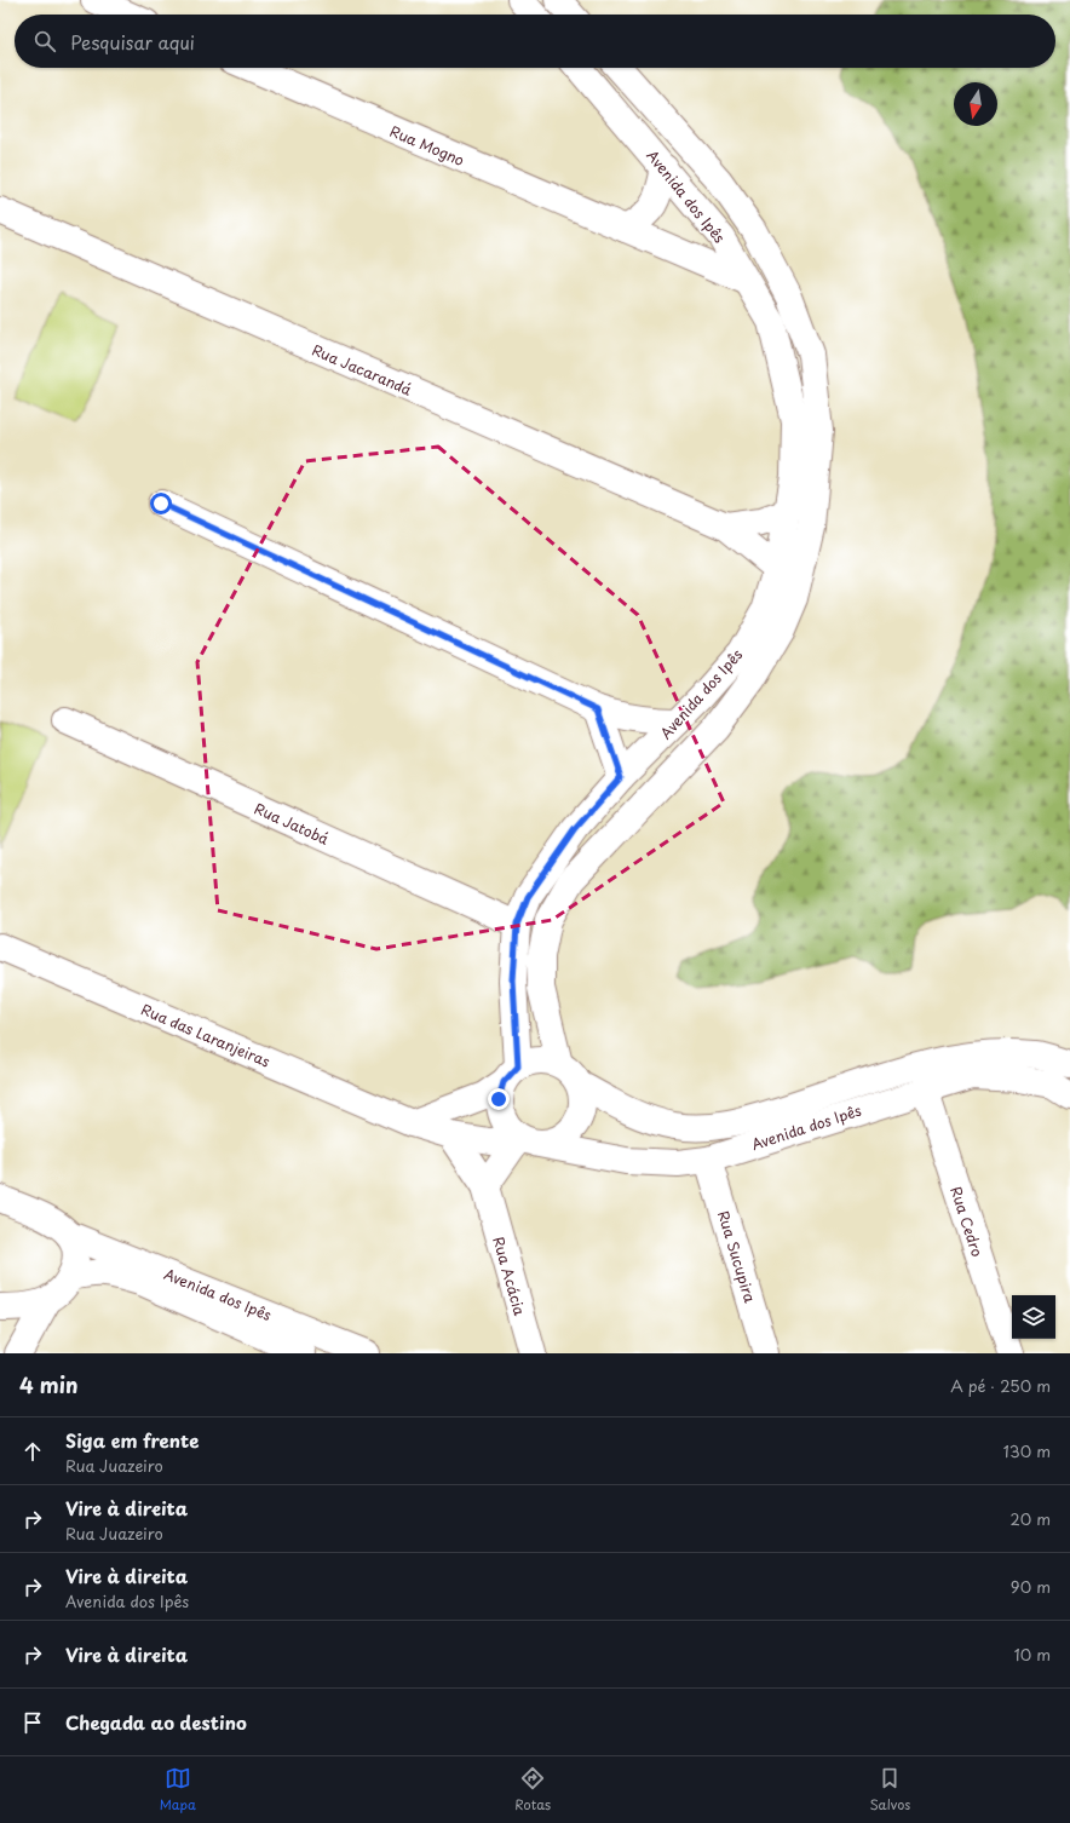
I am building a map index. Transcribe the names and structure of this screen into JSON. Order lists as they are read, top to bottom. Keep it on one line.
{"streets":{"street":["Rua Mogno","Avenida dos Ipês","Rua Jacarandá","Rua Jatobá","Rua das Laranjeiras","Rua Cedro","Rua Sucupira","Rua Acácia"]},"crossings":[["Rua Mogno","Avenida dos Ipês"],["Avenida dos Ipês","Rua Jacarandá"],["Avenida dos Ipês","Rua Jatobá"],["Avenida dos Ipês","Rua das Laranjeiras"],["Avenida dos Ipês","Rua Cedro"],["Avenida dos Ipês","Rua Sucupira"],["Rua das Laranjeiras","Rua Acácia"]],"north":"bottom","page":{"search":"Pesquisar aqui","heading":["4 min","A pé · 250 m"],"list":[["Siga em frente","Rua Juazeiro","130 m"],["Vire à direita","Rua Juazeiro","20 m"],["Vire à direita","Avenida dos Ipês","90 m"],["Vire à direita","10 m"],"Chegada ao destino"],"nav":["Mapa","Rotas","Salvos"]}}
